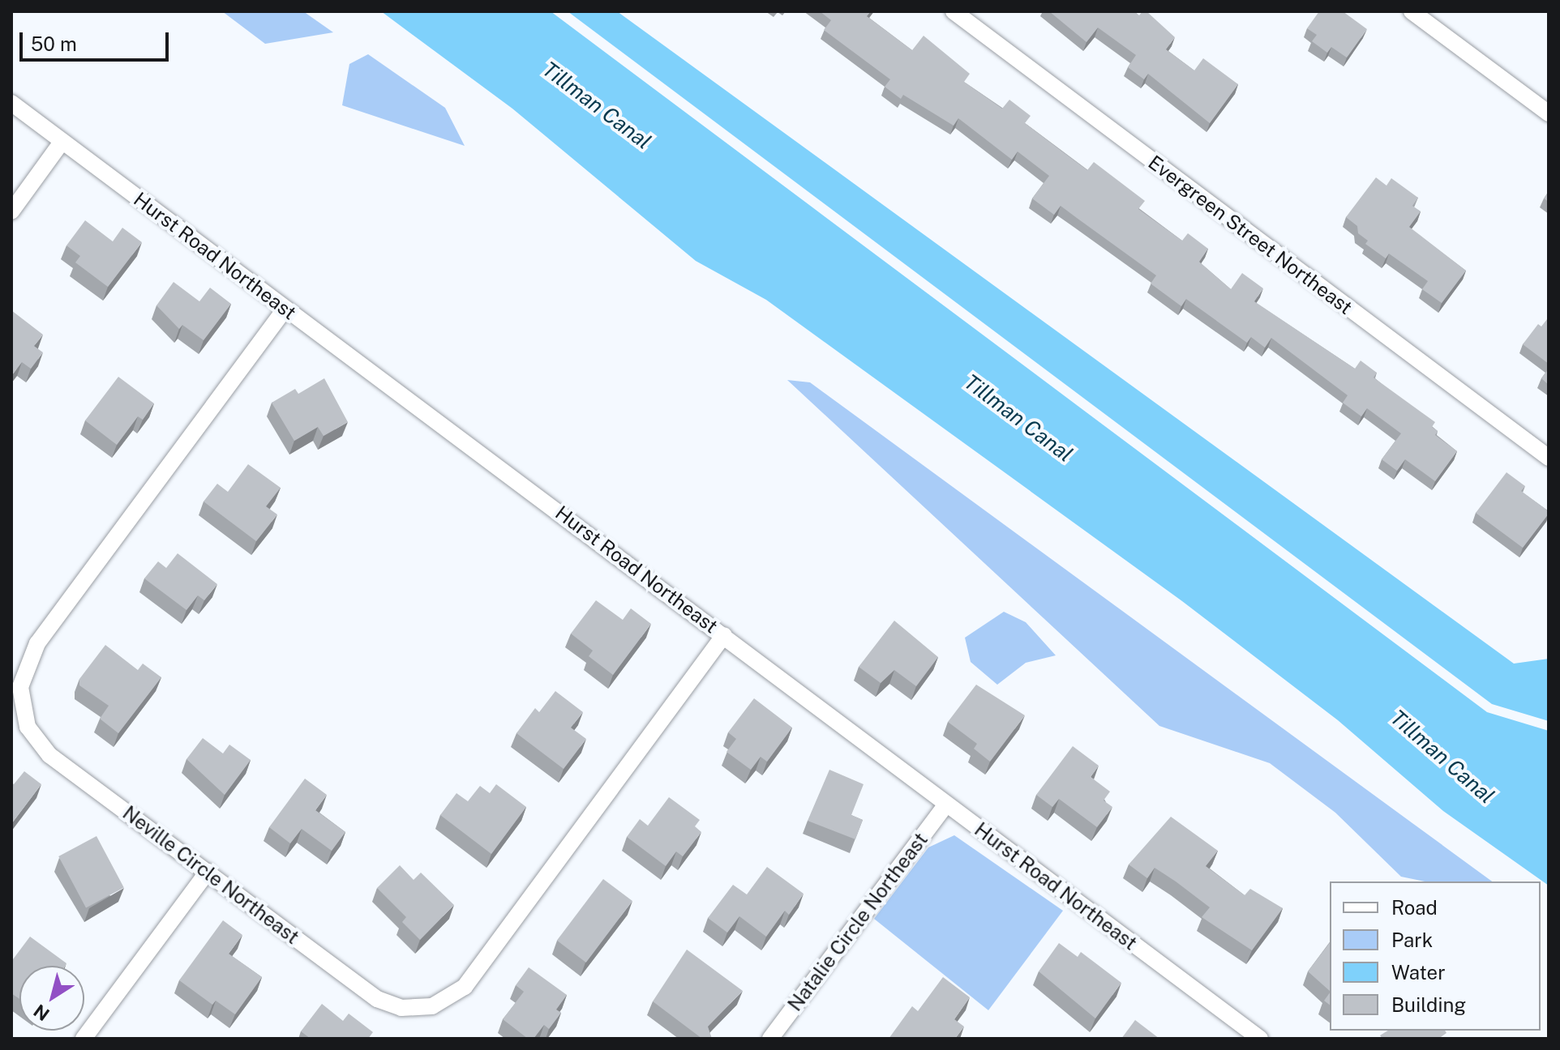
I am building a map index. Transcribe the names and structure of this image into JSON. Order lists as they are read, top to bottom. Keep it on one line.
{"streets":{"street":["Evergreen Street Northeast","Hurst Road Northeast","Neville Circle Northeast","Natalie Circle Northeast"]},"crossings":[["Hurst Road Northeast","Neville Circle Northeast"],["Hurst Road Northeast","Natalie Circle Northeast"]],"water":["Tillman Canal"],"legend":["Road","Park","Water","Building"],"scale_bar":"50 m","north":"bottom left"}
